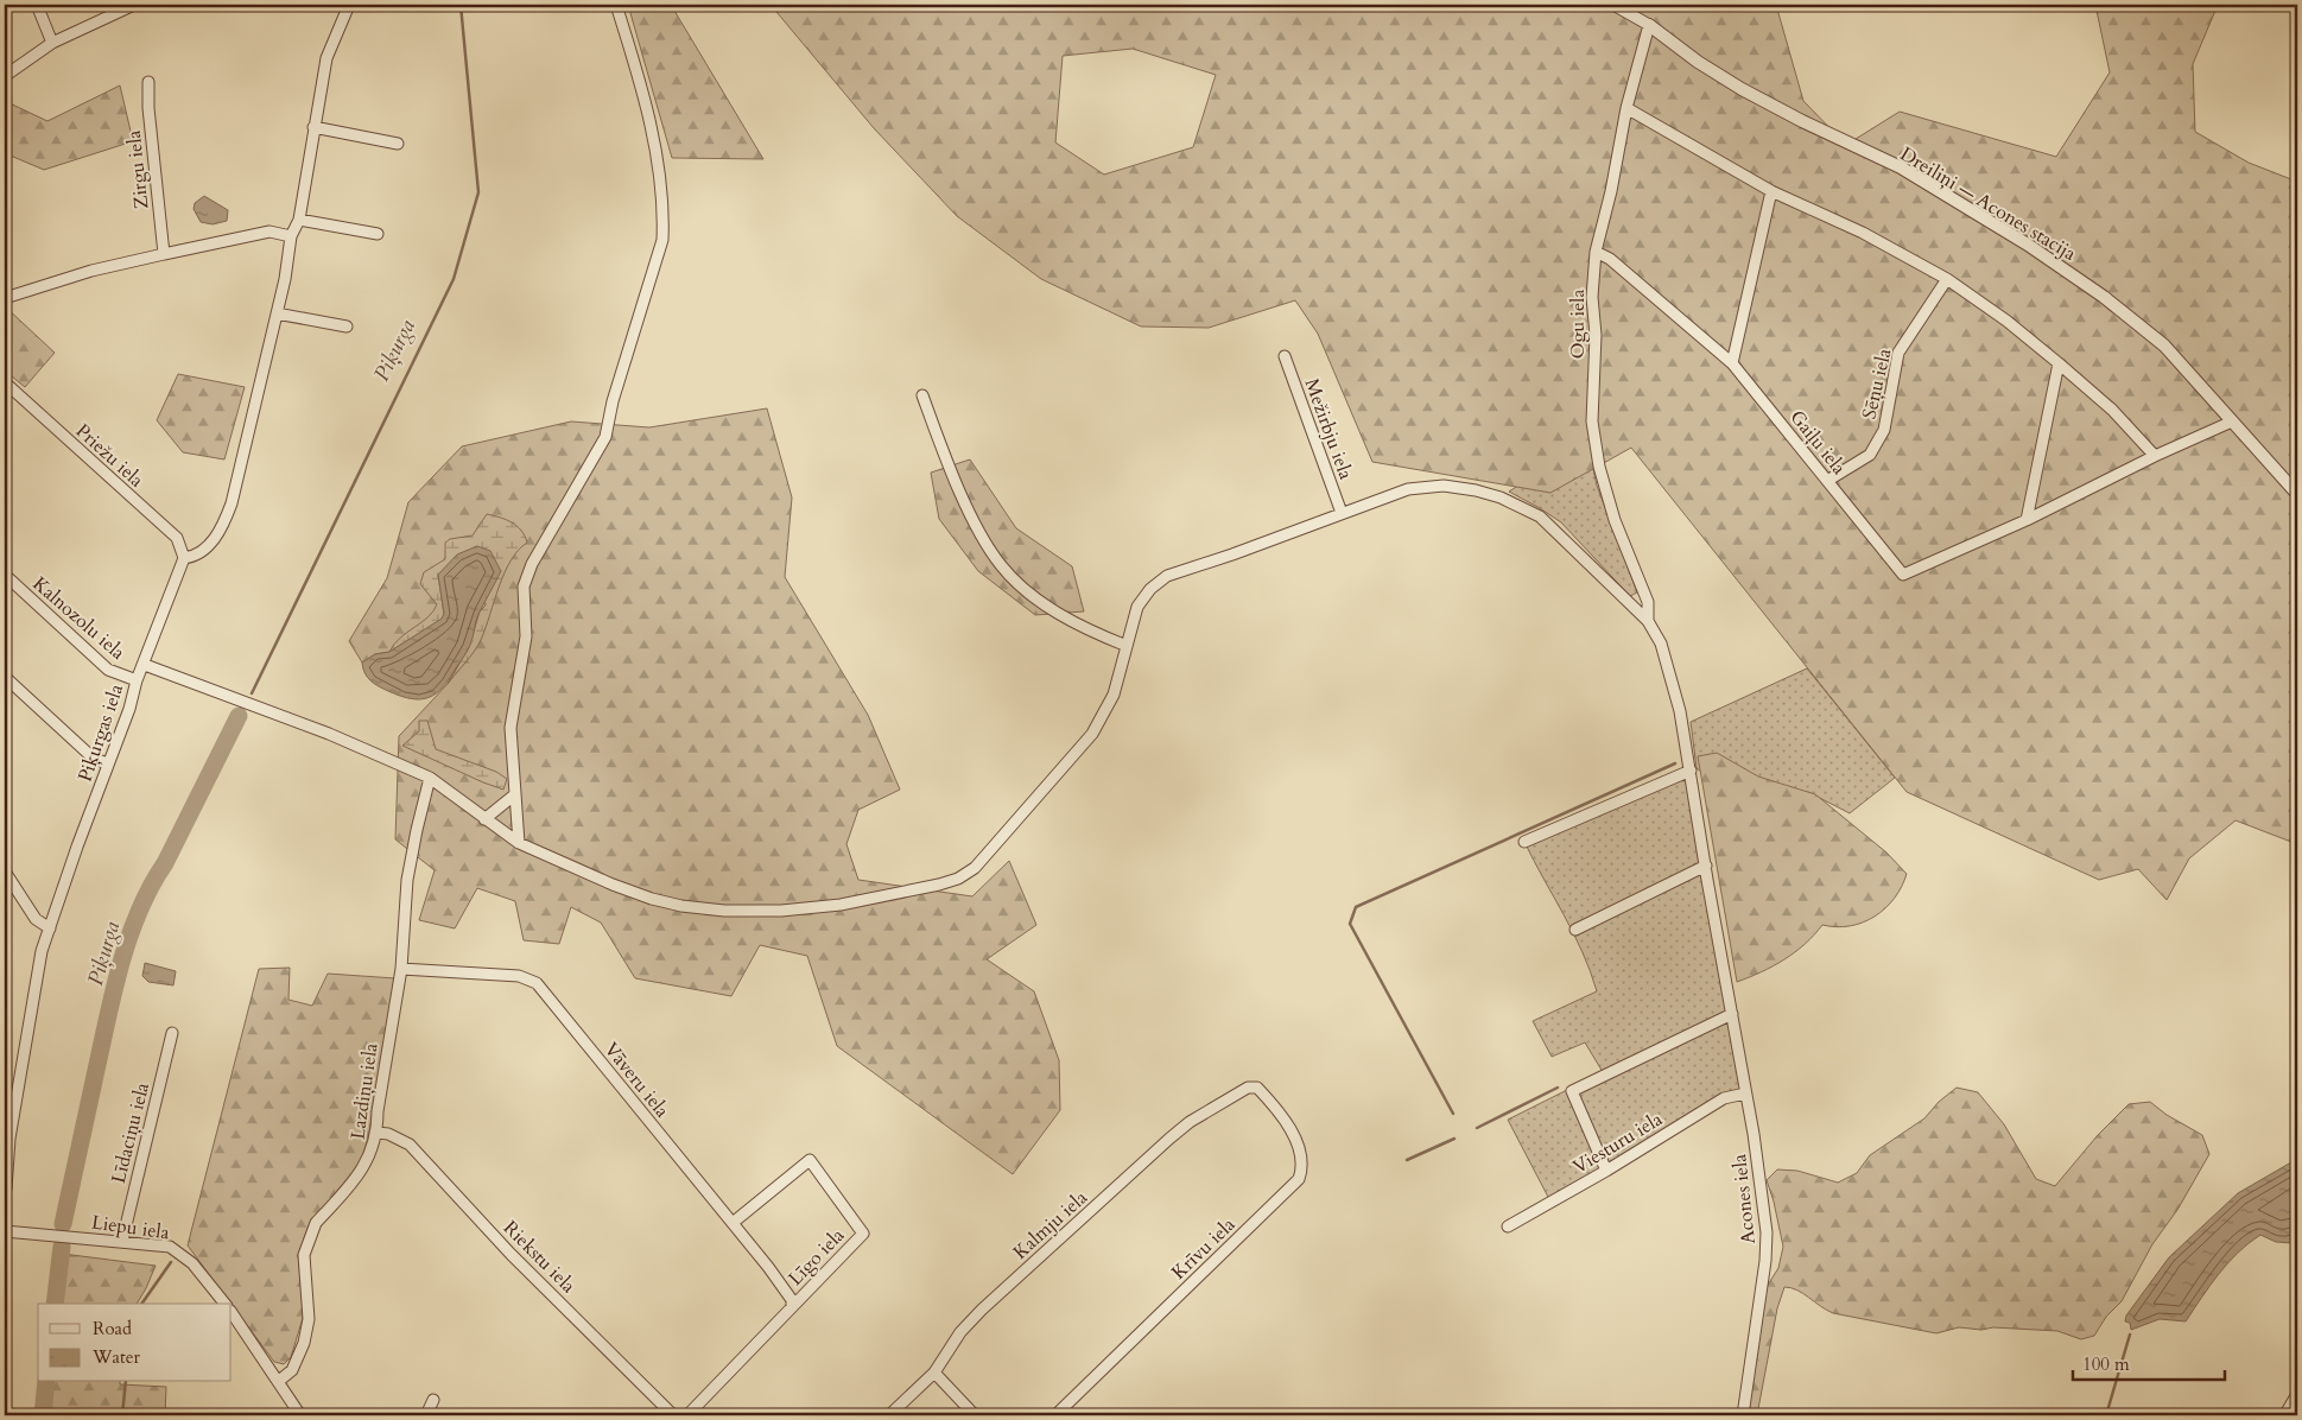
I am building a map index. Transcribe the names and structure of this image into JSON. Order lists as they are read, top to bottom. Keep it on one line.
{"streets":{"street":["Zirgu iela","Dreiliņi — Acones stacija","Ogu iela","Sēņu iela","Mežirbju iela","Gaiļu iela","Priežu iela","Kalnozolu iela","Piķurgas iela","Vāveru iela","Lazdiņu iela","Līdaciņu iela","Viesturu iela","Acones iela","Kalmju iela","Liepu iela","Krīvu iela","Riekstu iela","Līgo iela"]},"crossings":[["Dreiliņi — Acones stacija","Ogu iela"],["Dreiliņi — Acones stacija","Gaiļu iela"],["Ogu iela","Gaiļu iela"],["Ogu iela","Acones iela"],["Sēņu iela","Gaiļu iela"],["Priežu iela","Piķurgas iela"],["Kalnozolu iela","Piķurgas iela"],["Vāveru iela","Lazdiņu iela"],["Vāveru iela","Līgo iela"],["Lazdiņu iela","Riekstu iela"],["Līdaciņu iela","Liepu iela"],["Viesturu iela","Acones iela"],["Kalmju iela","Krīvu iela"]],"water":["Piķurga"],"legend":["Road","Water"],"scale_bar":"100 m"}
